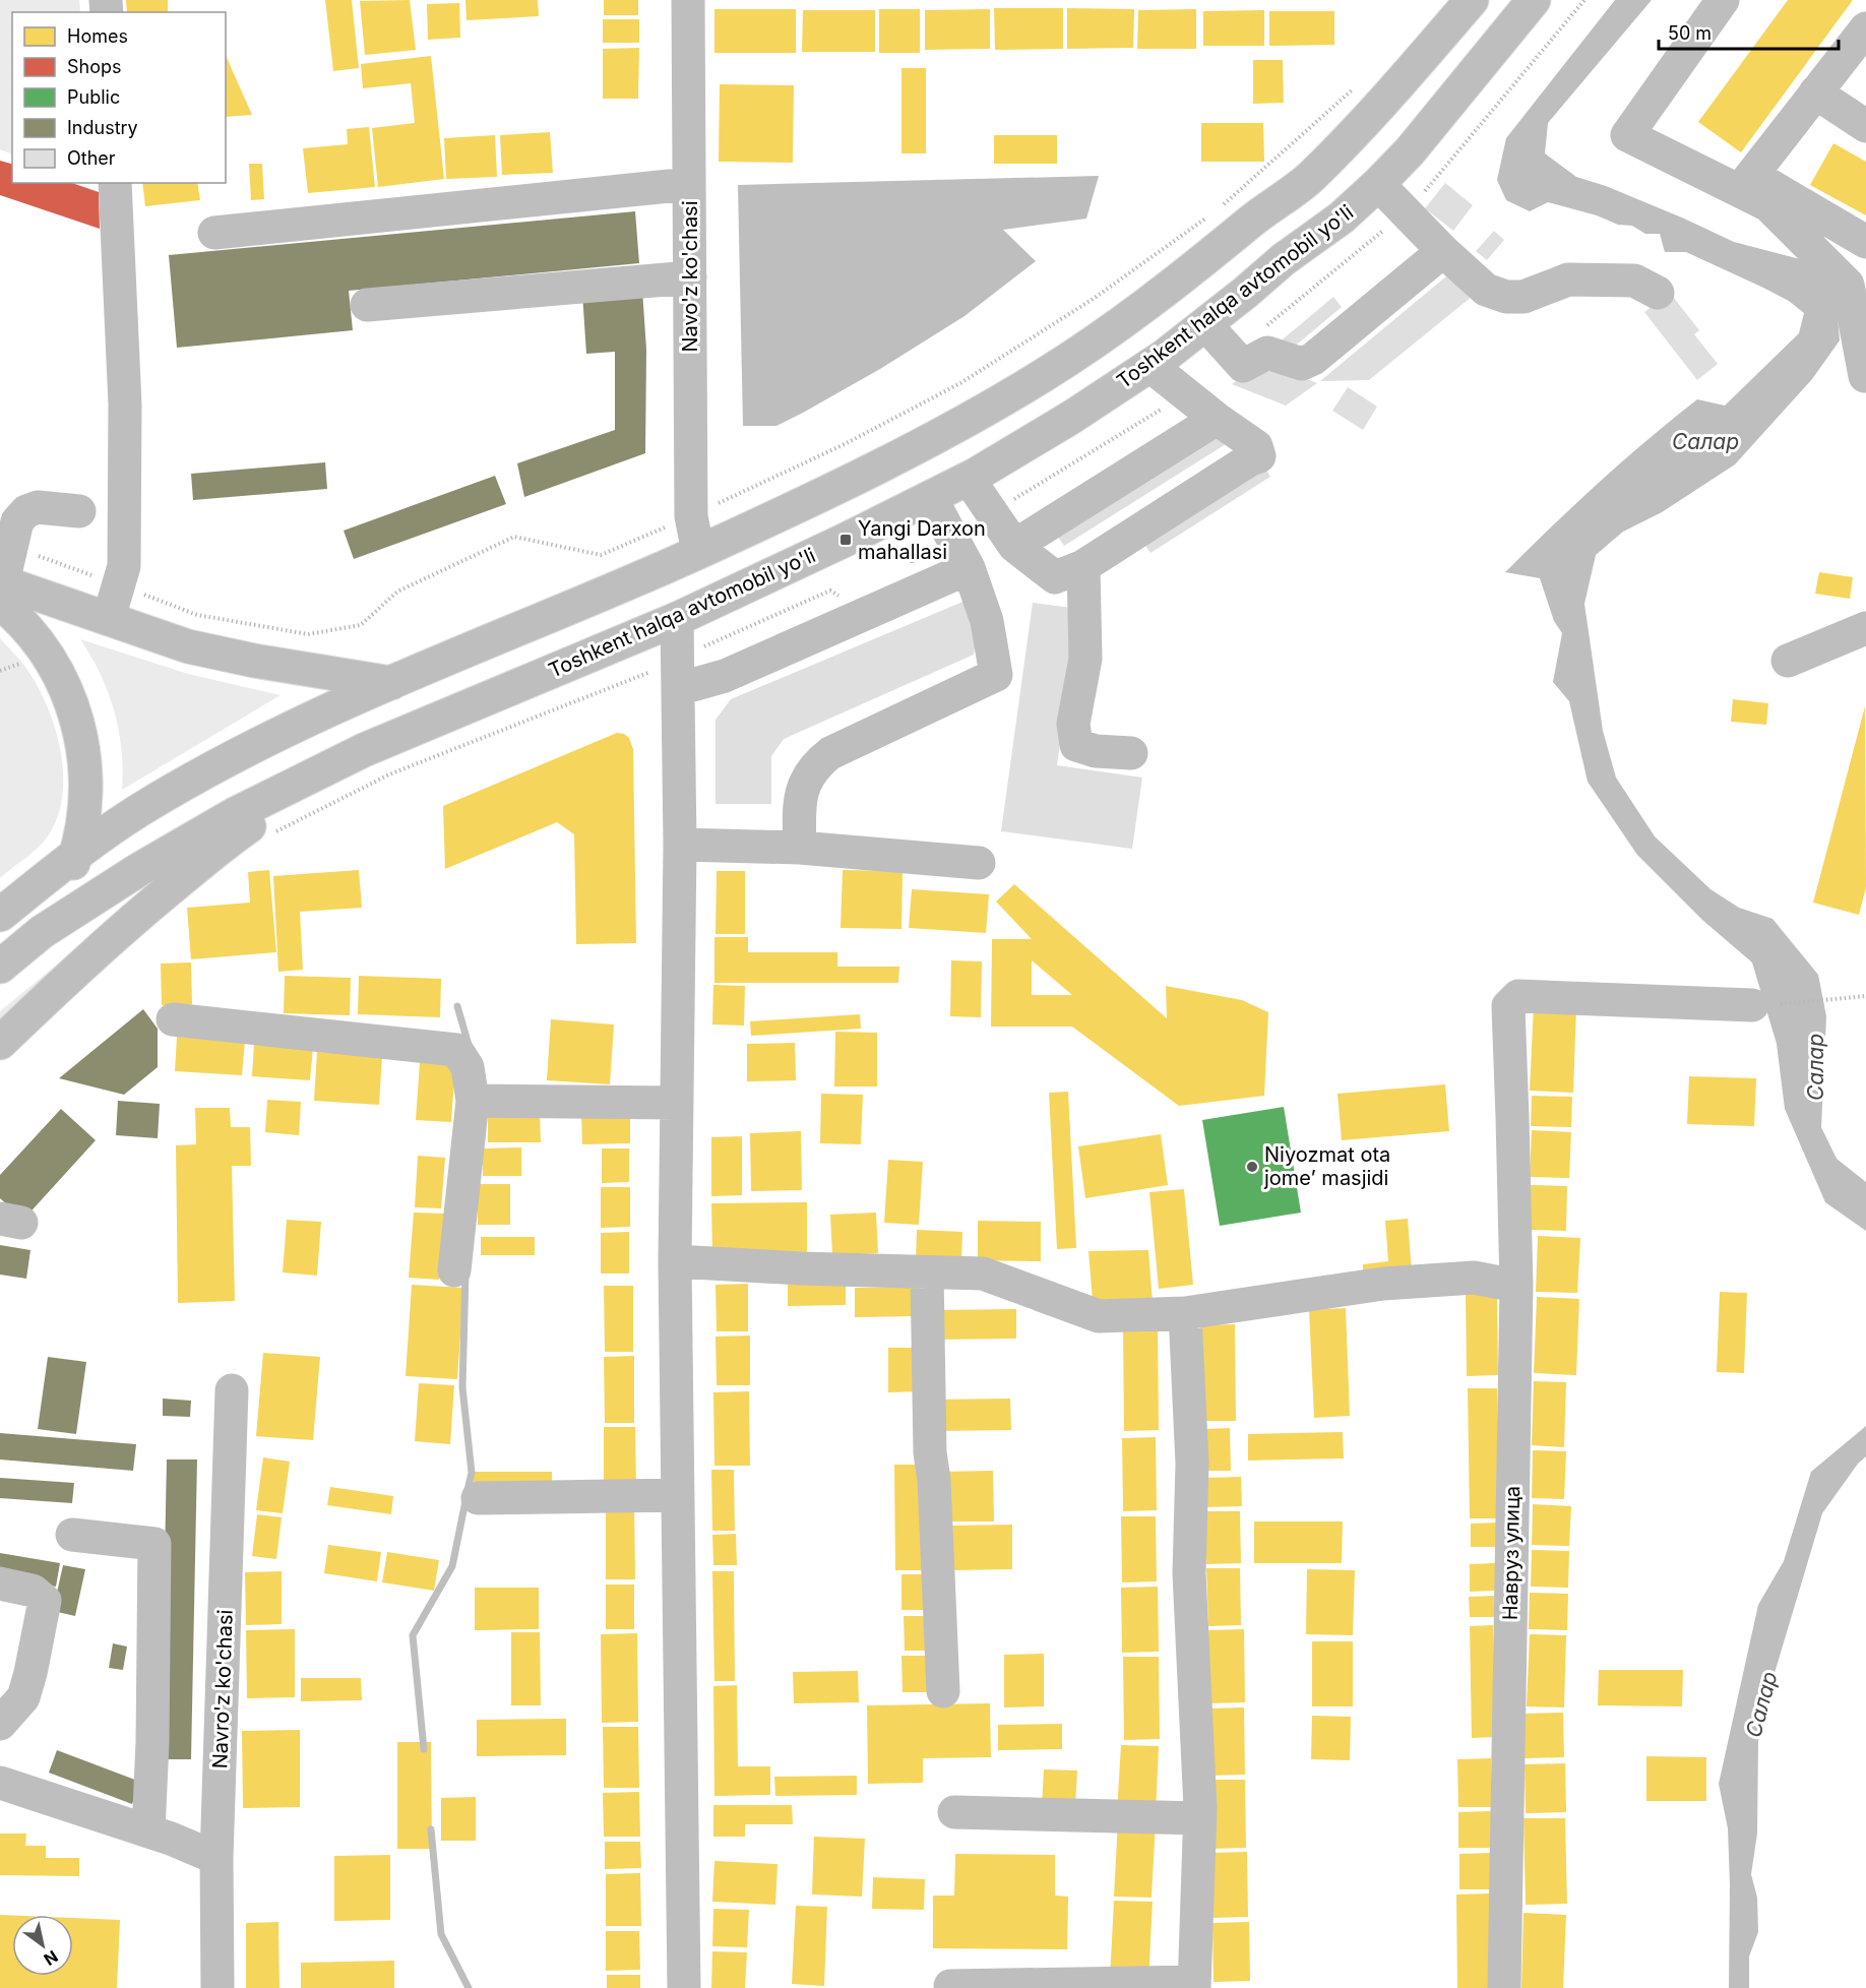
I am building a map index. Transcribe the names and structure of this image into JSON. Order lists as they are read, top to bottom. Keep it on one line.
{"streets":{"main road":["Navo'z ko'chasi","Toshkent halqa avtomobil yo'li","Навруз улица","Navro'z ko'chasi"]},"water":["Салар"],"places":{"transit":["Yangi Darxon mahallasi"],"other":["Niyozmat ota jome’ masjidi"]},"legend":["Homes","Shops","Public","Industry","Other"],"scale_bar":"50 m","north":"bottom right"}
